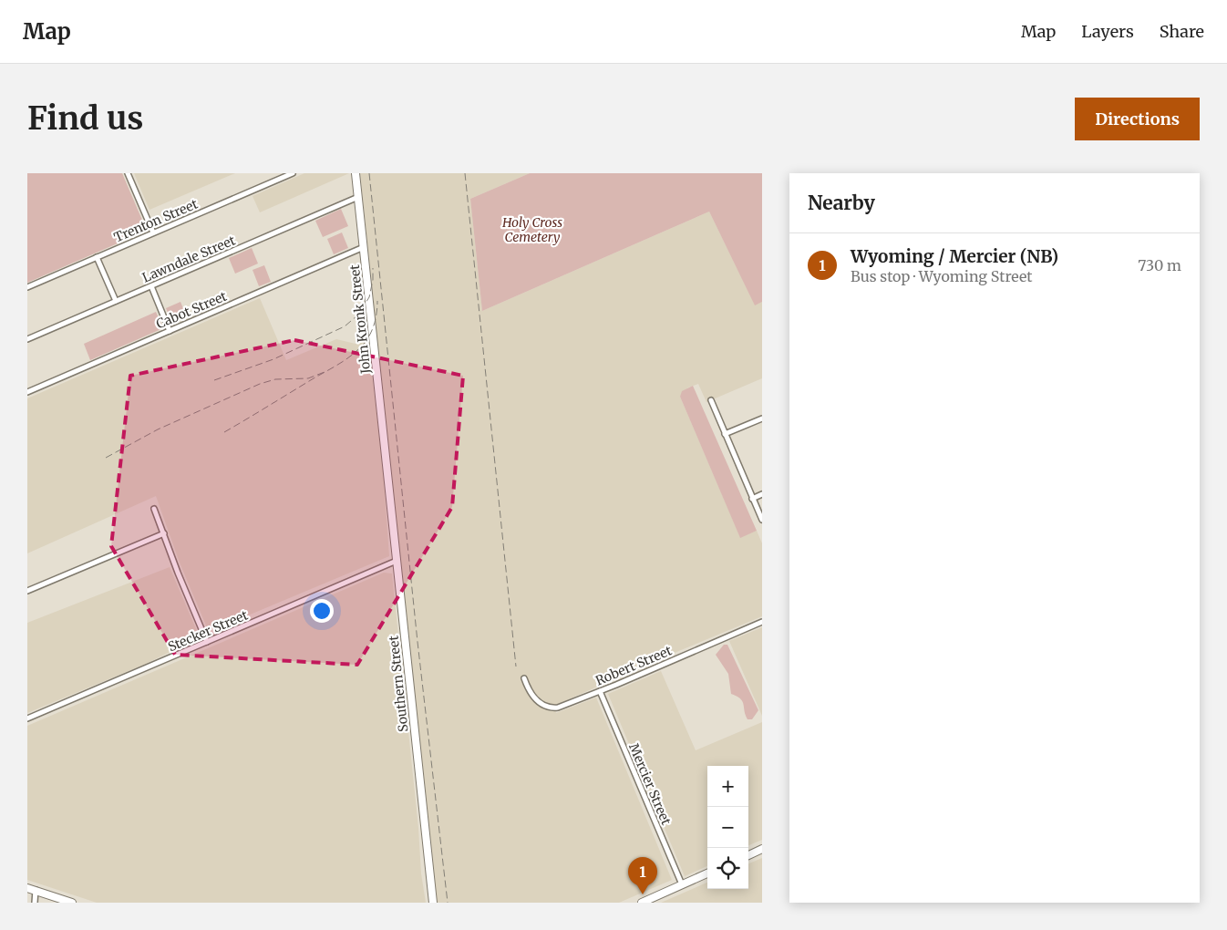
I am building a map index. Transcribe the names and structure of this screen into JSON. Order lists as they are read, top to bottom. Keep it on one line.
{"streets":{"street":["Trenton Street","Lawndale Street","Cabot Street","John Kronk Street","Stecker Street","Robert Street","Southern Street","Mercier Street"]},"crossings":[["Lawndale Street","John Kronk Street"],["Cabot Street","John Kronk Street"],["John Kronk Street","Southern Street"],["Stecker Street","Southern Street"],["Robert Street","Mercier Street"]],"parks":["Holy Cross Cemetery"],"page":{"header":"Map","nav":["Map","Layers","Share"],"buttons":"Directions","title":"Find us","heading":"Nearby","list":[{"mark":"1","name":"Wyoming / Mercier (NB)","note":"Bus stop · Wyoming Street","value":"730 m"}],"map_buttons":["+","−"],"pins":"1"}}
